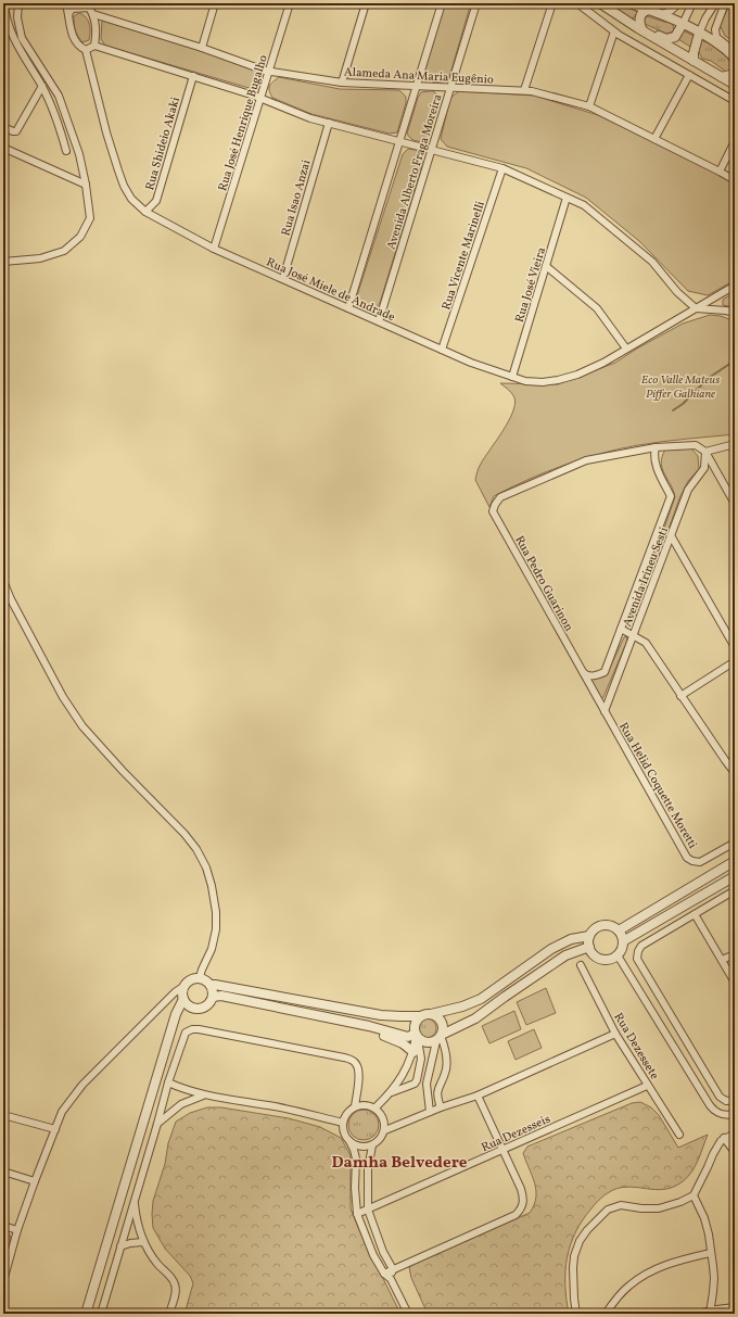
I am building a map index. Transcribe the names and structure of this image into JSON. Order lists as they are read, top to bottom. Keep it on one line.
{"streets":{"street":["Alameda Ana Maria Eugênio","Rua José Henrique Bugalho","Rua Shideio Akaki","Avenida Alberto Fraga Moreira","Rua Isao Anzai","Rua Vicente Marinelli","Rua José Vieira","Rua José Miele de Andrade","Avenida Irineu Sesti","Rua Pedro Guarinon","Rua Helid Coquette Moretti","Rua Dezessete","Rua Dezesseis"]},"crossings":[["Alameda Ana Maria Eugênio","Rua José Henrique Bugalho"],["Alameda Ana Maria Eugênio","Avenida Alberto Fraga Moreira"],["Rua José Henrique Bugalho","Rua José Miele de Andrade"],["Rua Shideio Akaki","Rua José Miele de Andrade"],["Avenida Alberto Fraga Moreira","Rua José Miele de Andrade"],["Rua Isao Anzai","Rua José Miele de Andrade"],["Rua Vicente Marinelli","Rua José Miele de Andrade"],["Rua José Vieira","Rua José Miele de Andrade"],["Avenida Irineu Sesti","Rua Pedro Guarinon"],["Avenida Irineu Sesti","Rua Helid Coquette Moretti"],["Rua Pedro Guarinon","Rua Helid Coquette Moretti"],["Rua Dezessete","Rua Dezesseis"]],"districts":["Damha Belvedere"],"parks":["Eco Valle Mateus Piffer Galhiane"]}
